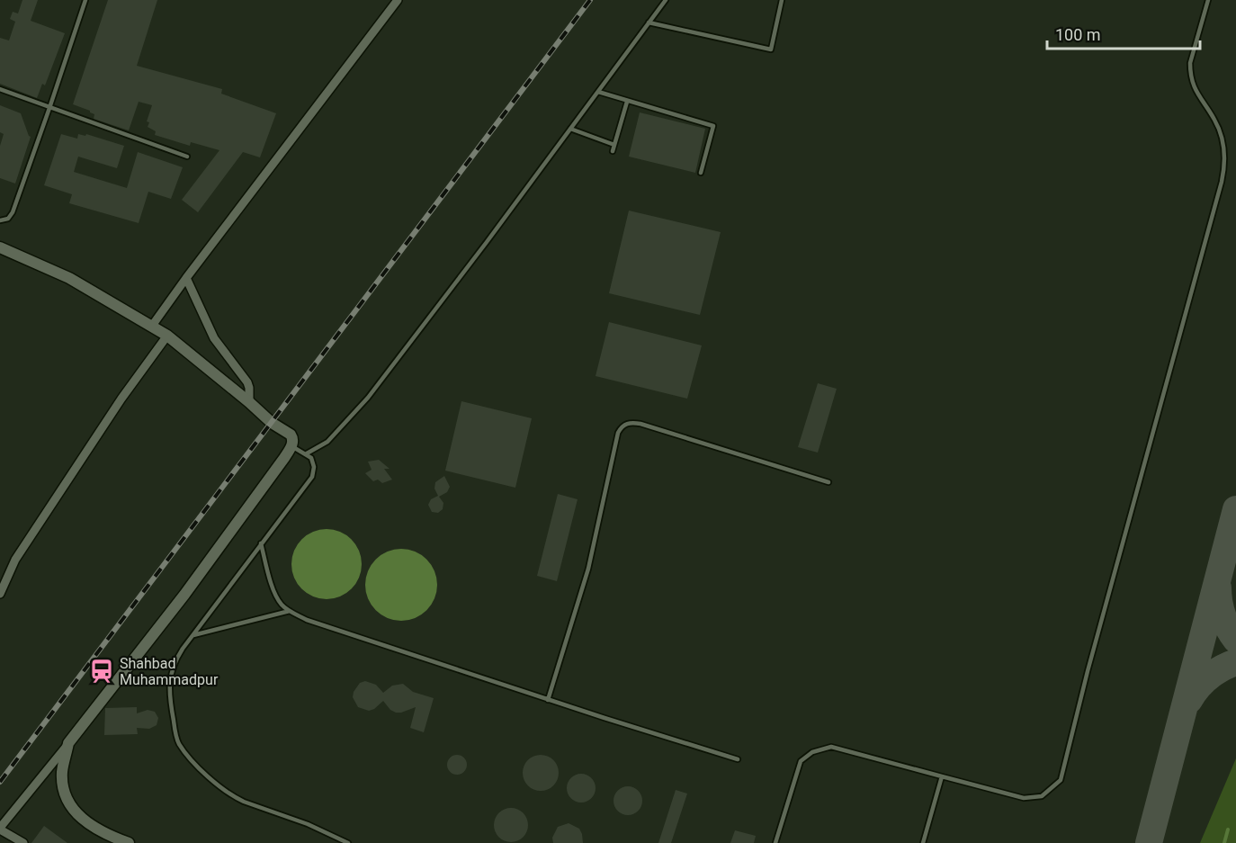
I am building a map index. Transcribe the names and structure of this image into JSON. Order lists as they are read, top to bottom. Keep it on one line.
{"places":{"station":["Shahbad Muhammadpur"]},"scale_bar":"100 m"}
